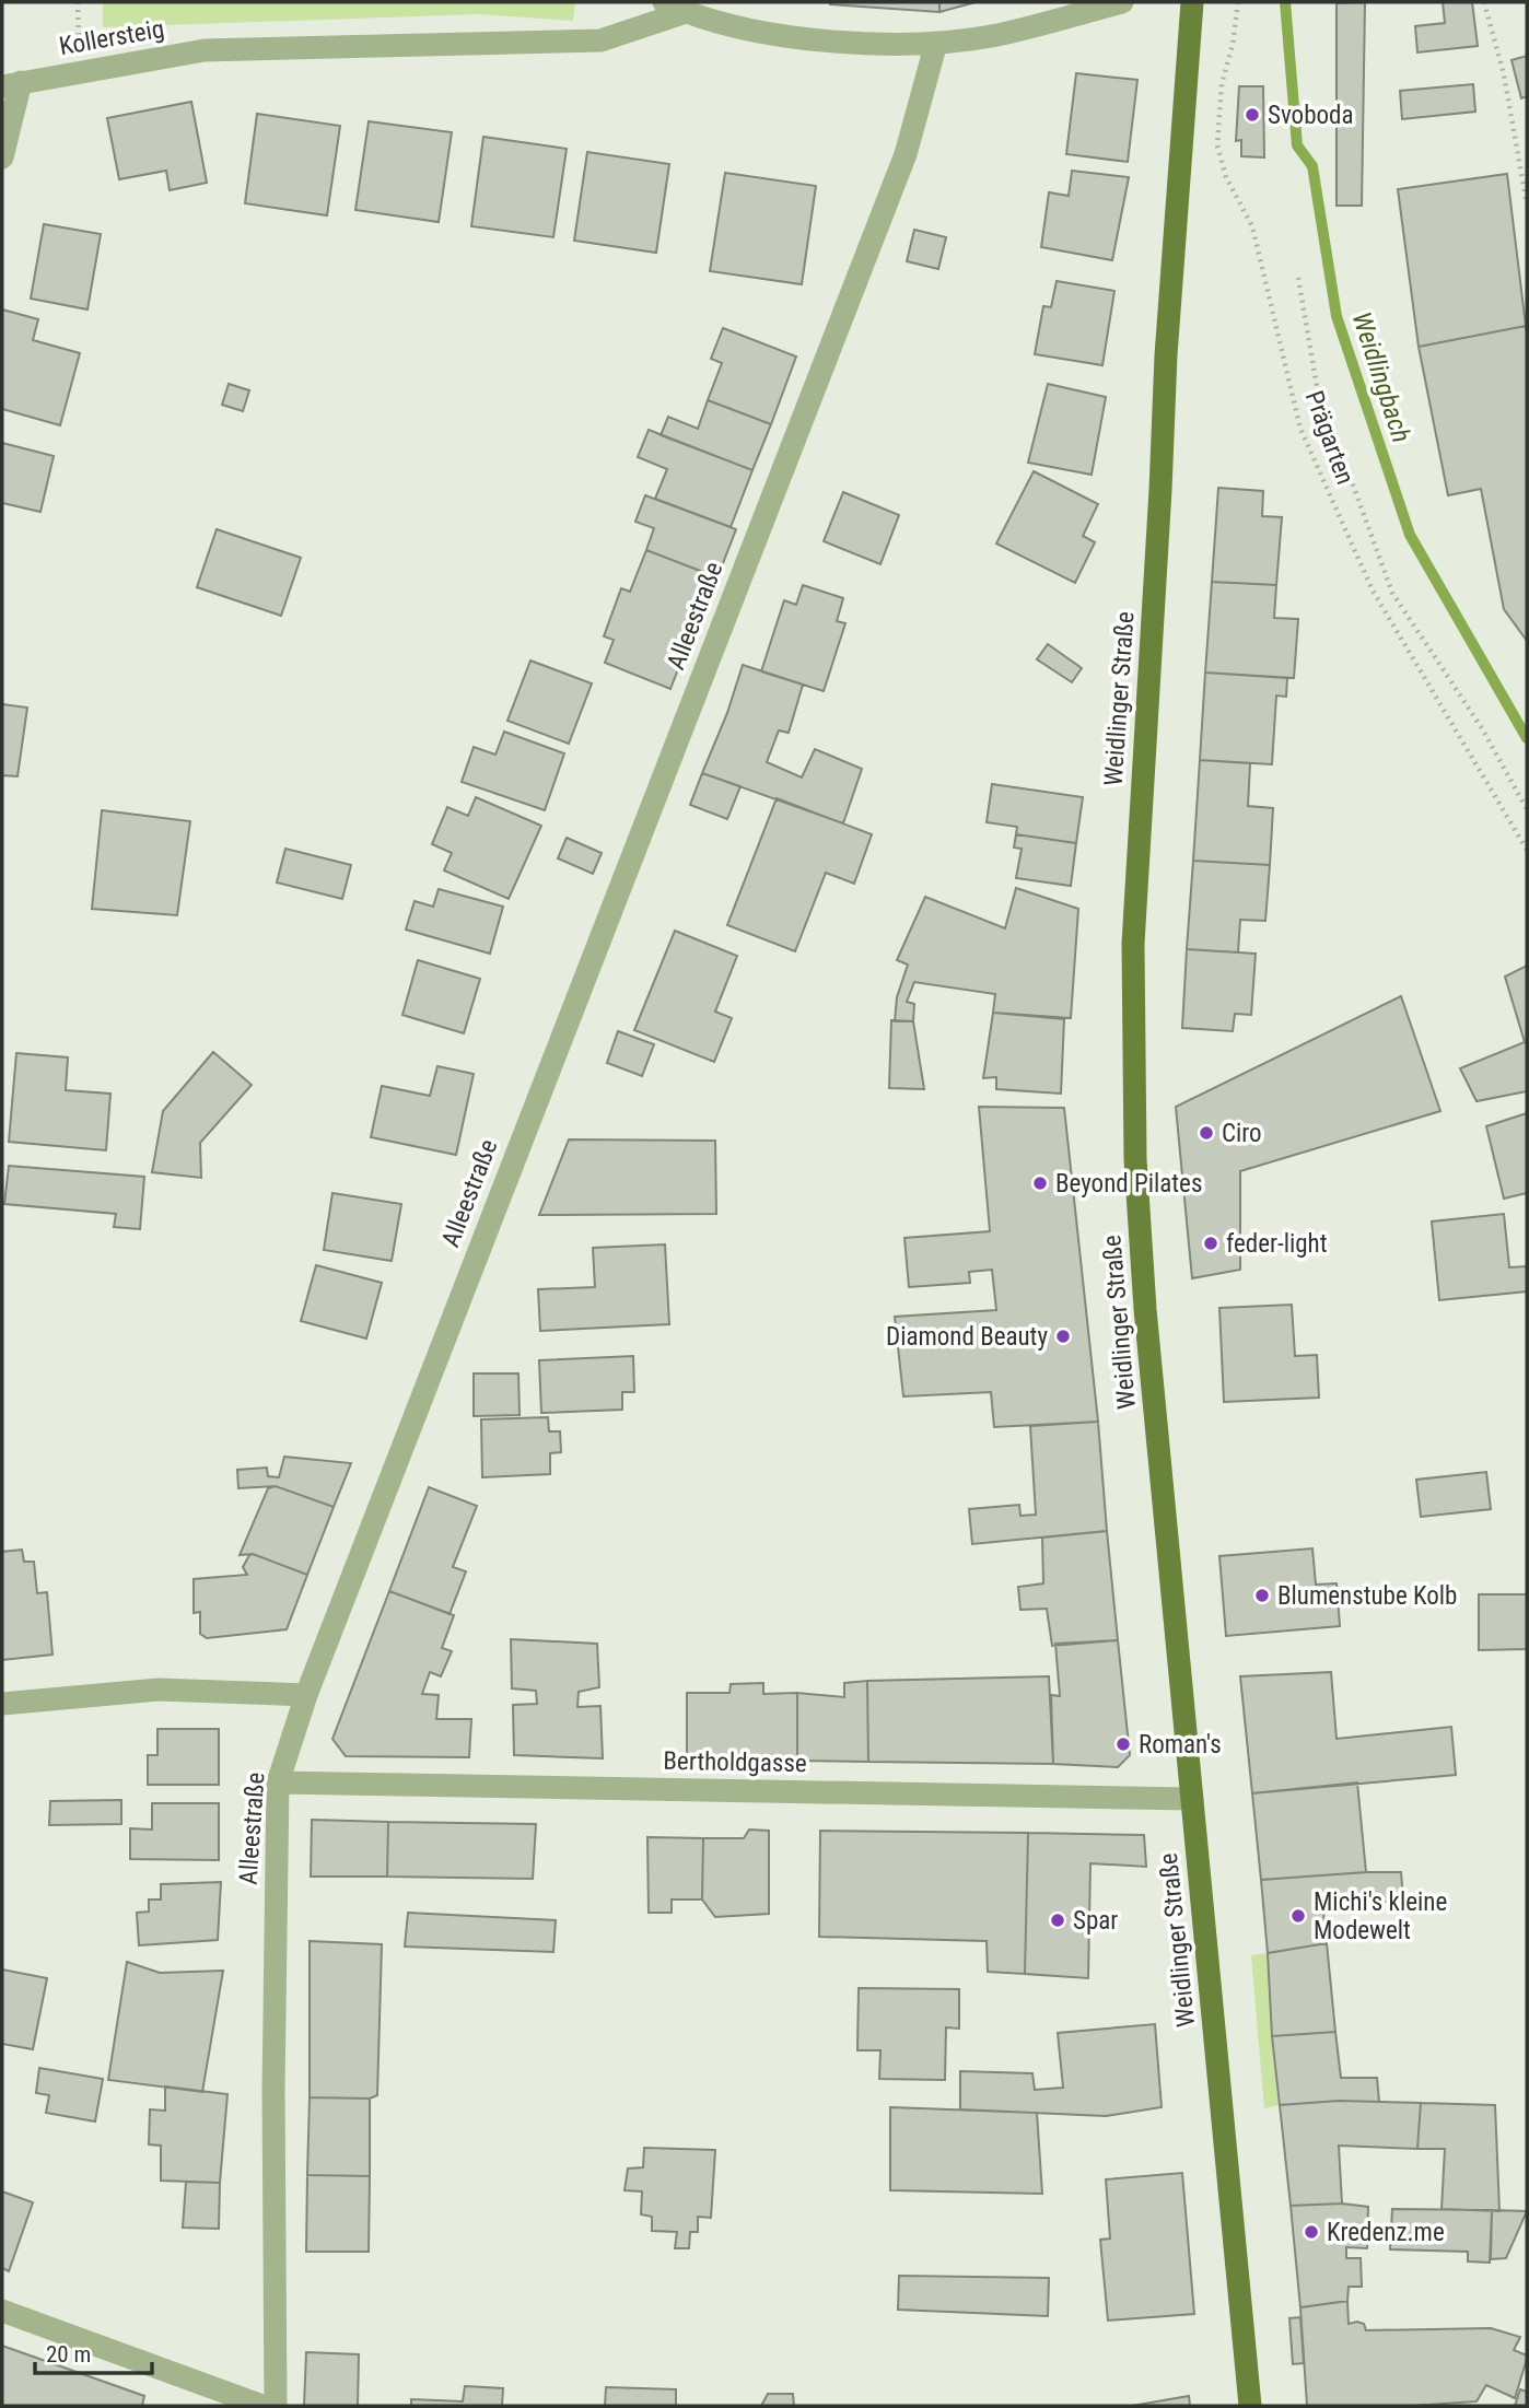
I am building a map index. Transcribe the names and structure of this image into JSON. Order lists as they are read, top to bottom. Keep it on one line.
{"streets":{"main road":["Weidlinger Straße"],"street":["Kollersteig","Alleestraße","Bertholdgasse"],"path":["Prägarten"]},"crossings":[["Alleestraße","Bertholdgasse"],["Weidlinger Straße","Bertholdgasse"]],"water":["Weidlingbach"],"places":["Svoboda","Ciro","Beyond Pilates","feder-light","Diamond Beauty","Blumenstube Kolb","Roman's","Michi's kleine Modewelt","Spar","Kredenz.me"],"scale_bar":"20 m"}
